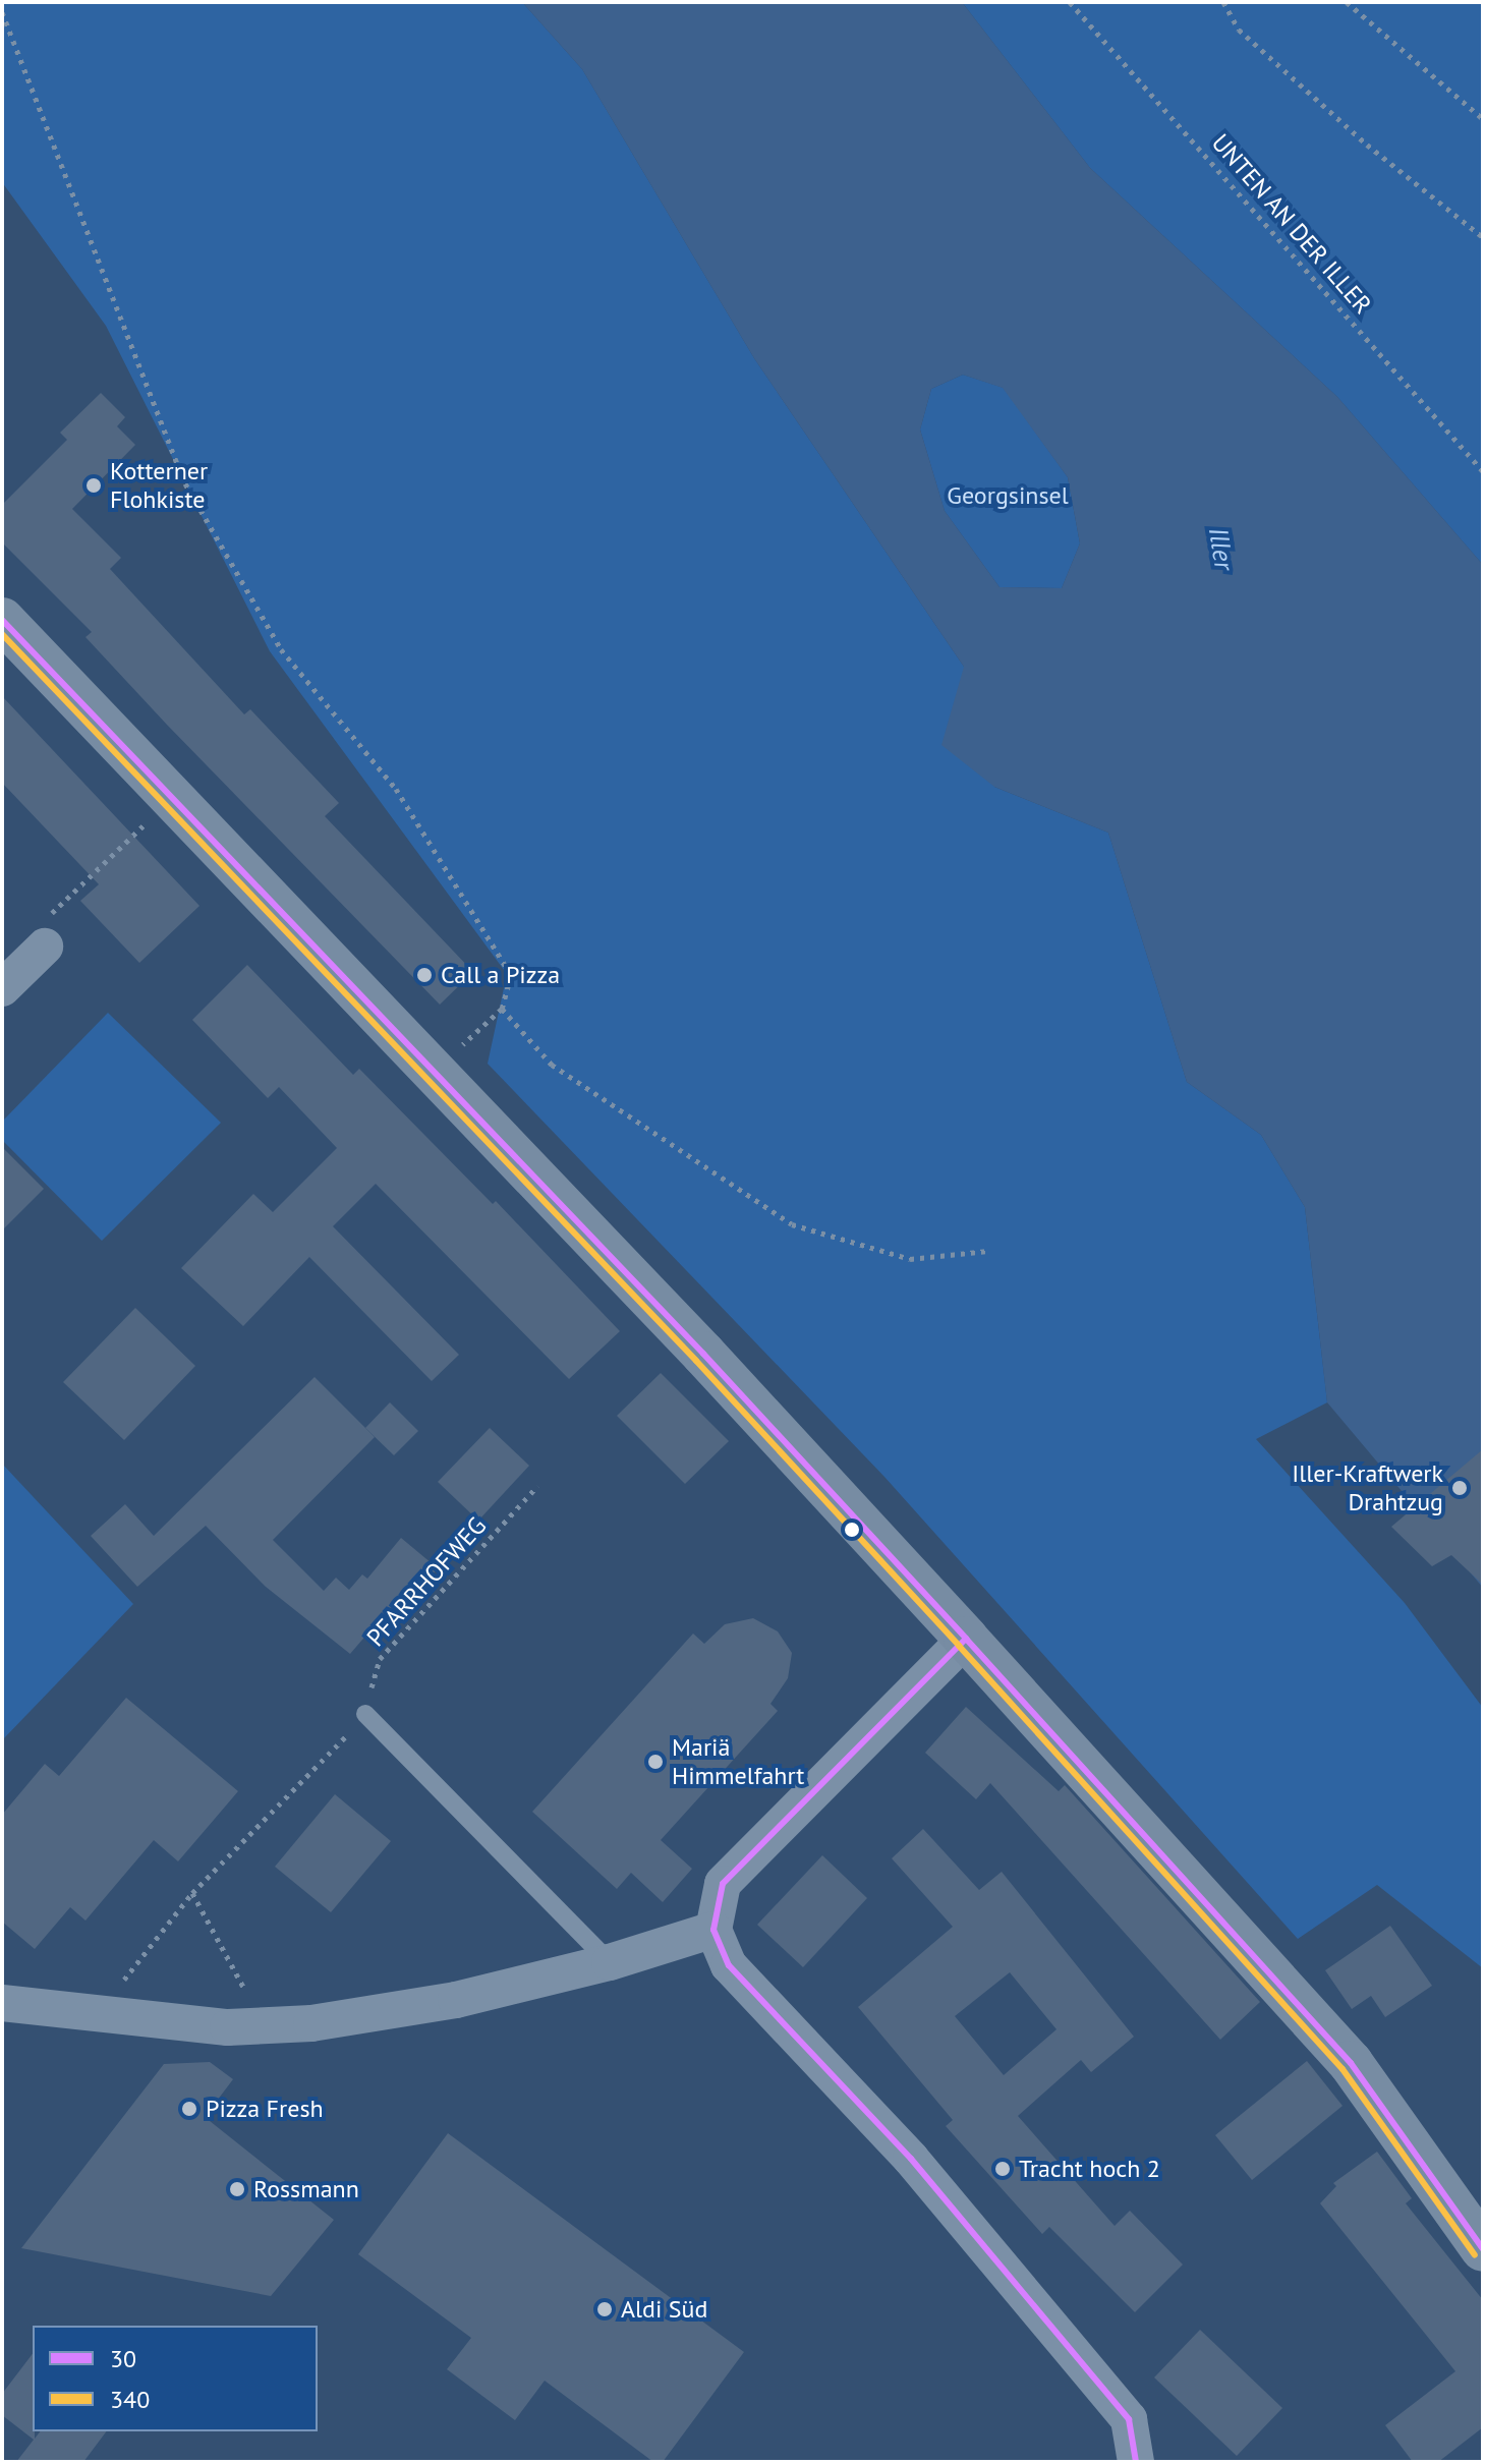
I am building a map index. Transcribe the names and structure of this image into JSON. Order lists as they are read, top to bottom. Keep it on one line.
{"streets":{"path":["UNTEN AN DER ILLER","PFARRHOFWEG"]},"water":["Iller"],"parks":["Georgsinsel"],"places":["Kotterner Flohkiste","Call a Pizza","Iller-Kraftwerk Drahtzug","Mariä Himmelfahrt","Pizza Fresh","Tracht hoch 2","Rossmann","Aldi Süd"],"lines":["transit line 30","transit line 340"],"legend":["30","340"]}
